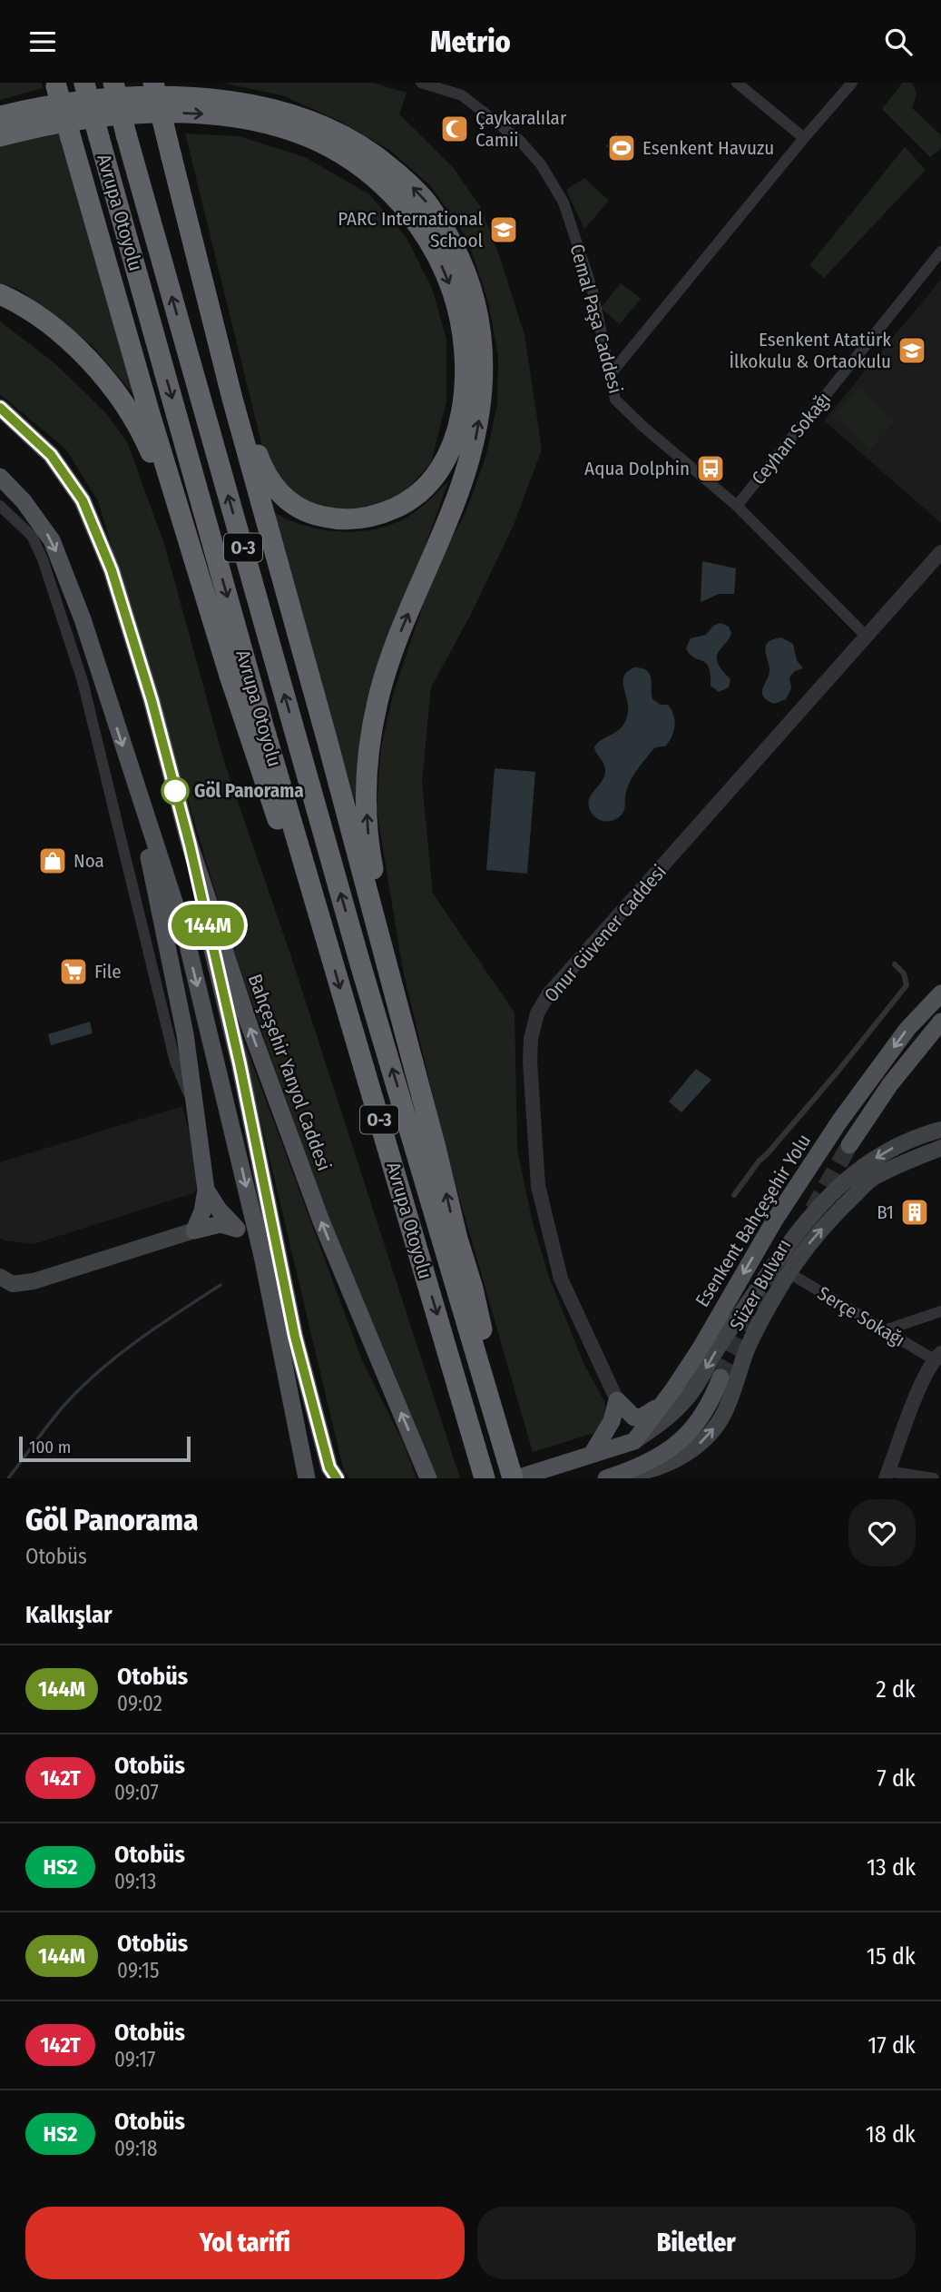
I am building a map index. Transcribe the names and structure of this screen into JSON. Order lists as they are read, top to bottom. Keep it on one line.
{"streets":{"highway":["Avrupa Otoyolu","O-3"],"main road":["Bahçeşehir Yanyol Caddesi","Esenkent Bahçeşehir Yolu","Süzer Bulvarı"],"street":["Cemal Paşa Caddesi","Ceyhan Sokağı","Onur Güvener Caddesi","Serçe Sokağı"]},"crossings":[["Cemal Paşa Caddesi","Ceyhan Sokağı"],["Cemal Paşa Caddesi","Onur Güvener Caddesi"],["Esenkent Bahçeşehir Yolu","Süzer Bulvarı"],["Süzer Bulvarı","Serçe Sokağı"]],"places":{"mosque":["Çaykaralılar Camii"],"sports":["Esenkent Havuzu"],"school or university":["PARC International School","Esenkent Atatürk İlkokulu & Ortaokulu"],"bus stop":["Aqua Dolphin"],"other":["Göl Panorama"],"shop":["Noa"],"supermarket":["File"],"building":["B1"]},"lines":["bus line 144M"],"scale_bar":"100 m","page":{"header":"Metrio","on_map":"144M","scale":"100 m","heading":[["Göl Panorama","Otobüs"],"Kalkışlar"],"list":[{"mark":"144M","name":"Otobüs","note":"09:02","value":"2 dk"},{"mark":"142T","name":"Otobüs","note":"09:07","value":"7 dk"},{"mark":"HS2","name":"Otobüs","note":"09:13","value":"13 dk"},{"mark":"144M","name":"Otobüs","note":"09:15","value":"15 dk"},{"mark":"142T","name":"Otobüs","note":"09:17","value":"17 dk"},{"mark":"HS2","name":"Otobüs","note":"09:18","value":"18 dk"}],"buttons":["Yol tarifi","Biletler"]}}
